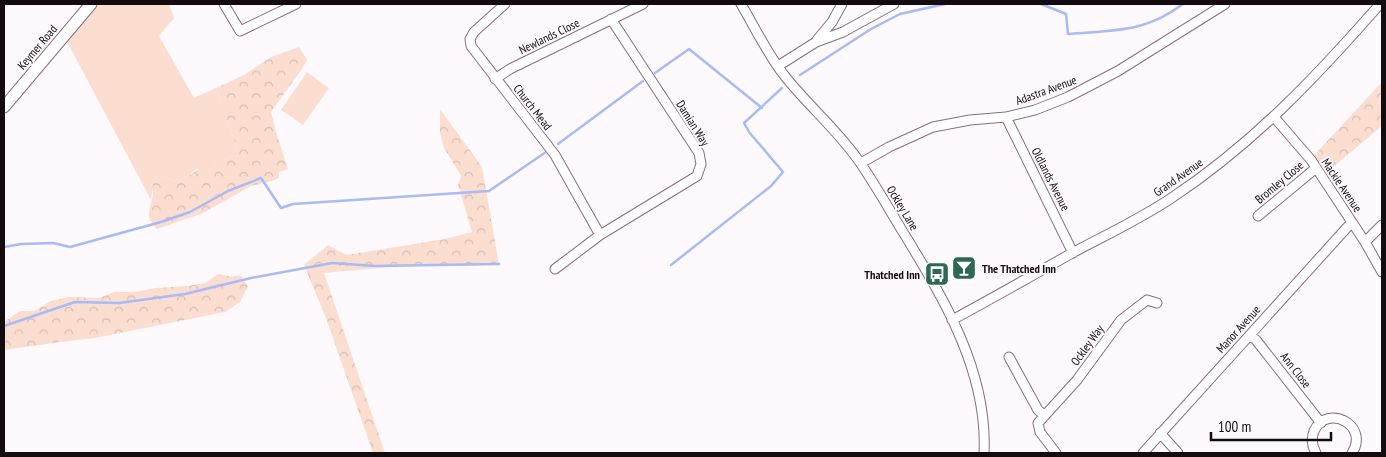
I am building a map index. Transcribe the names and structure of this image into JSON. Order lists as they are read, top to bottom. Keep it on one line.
{"streets":{"main road":["Keymer Road"],"street":["Newlands Close","Adastra Avenue","Church Mead","Damian Way","Grand Avenue","Oldlands Avenue","Bromley Close","Mackie Avenue","Ockley Lane","Manor Avenue","Ockley Way","Ann Close"]},"crossings":[["Newlands Close","Church Mead"],["Newlands Close","Damian Way"],["Adastra Avenue","Oldlands Avenue"],["Adastra Avenue","Ockley Lane"],["Church Mead","Damian Way"],["Grand Avenue","Oldlands Avenue"],["Grand Avenue","Mackie Avenue"],["Grand Avenue","Ockley Lane"],["Bromley Close","Mackie Avenue"],["Mackie Avenue","Manor Avenue"],["Manor Avenue","Ann Close"]],"places":{"bar":["The Thatched Inn"],"bus stop":["Thatched Inn"]},"scale_bar":"100 m"}
